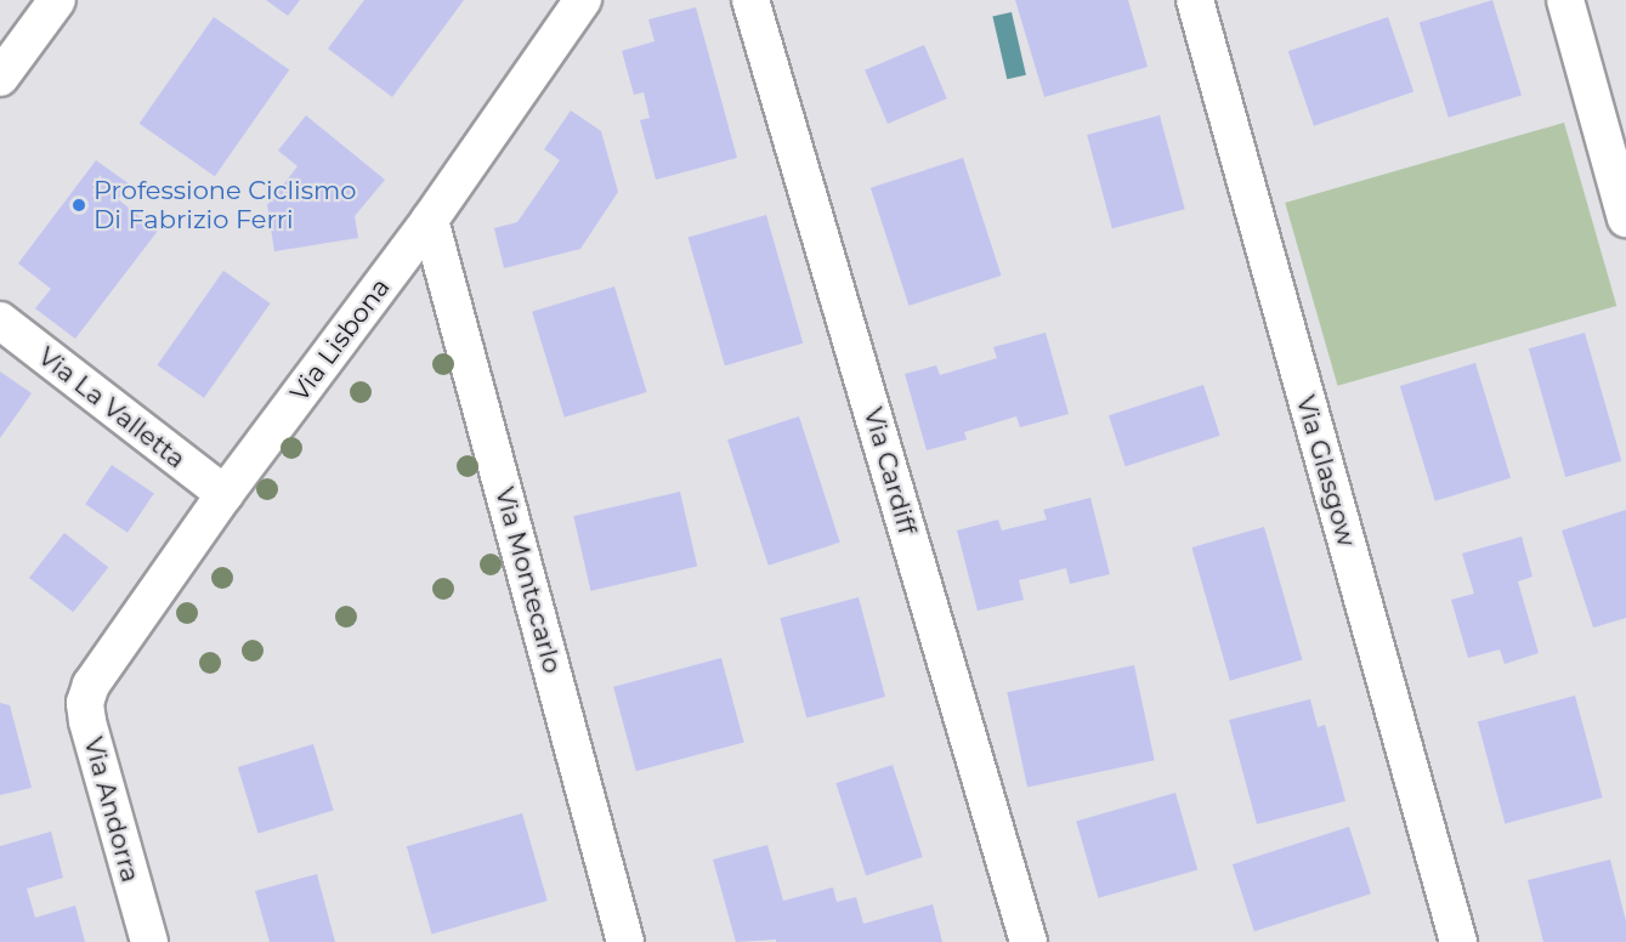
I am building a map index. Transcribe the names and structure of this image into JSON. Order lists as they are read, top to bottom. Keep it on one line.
{"streets":{"street":["Via Lisbona","Via La Valletta","Via Cardiff","Via Glasgow","Via Montecarlo","Via Andorra"]},"crossings":[["Via Lisbona","Via La Valletta"],["Via Lisbona","Via Montecarlo"],["Via Lisbona","Via Andorra"]],"places":["Professione Ciclismo Di Fabrizio Ferri"]}
